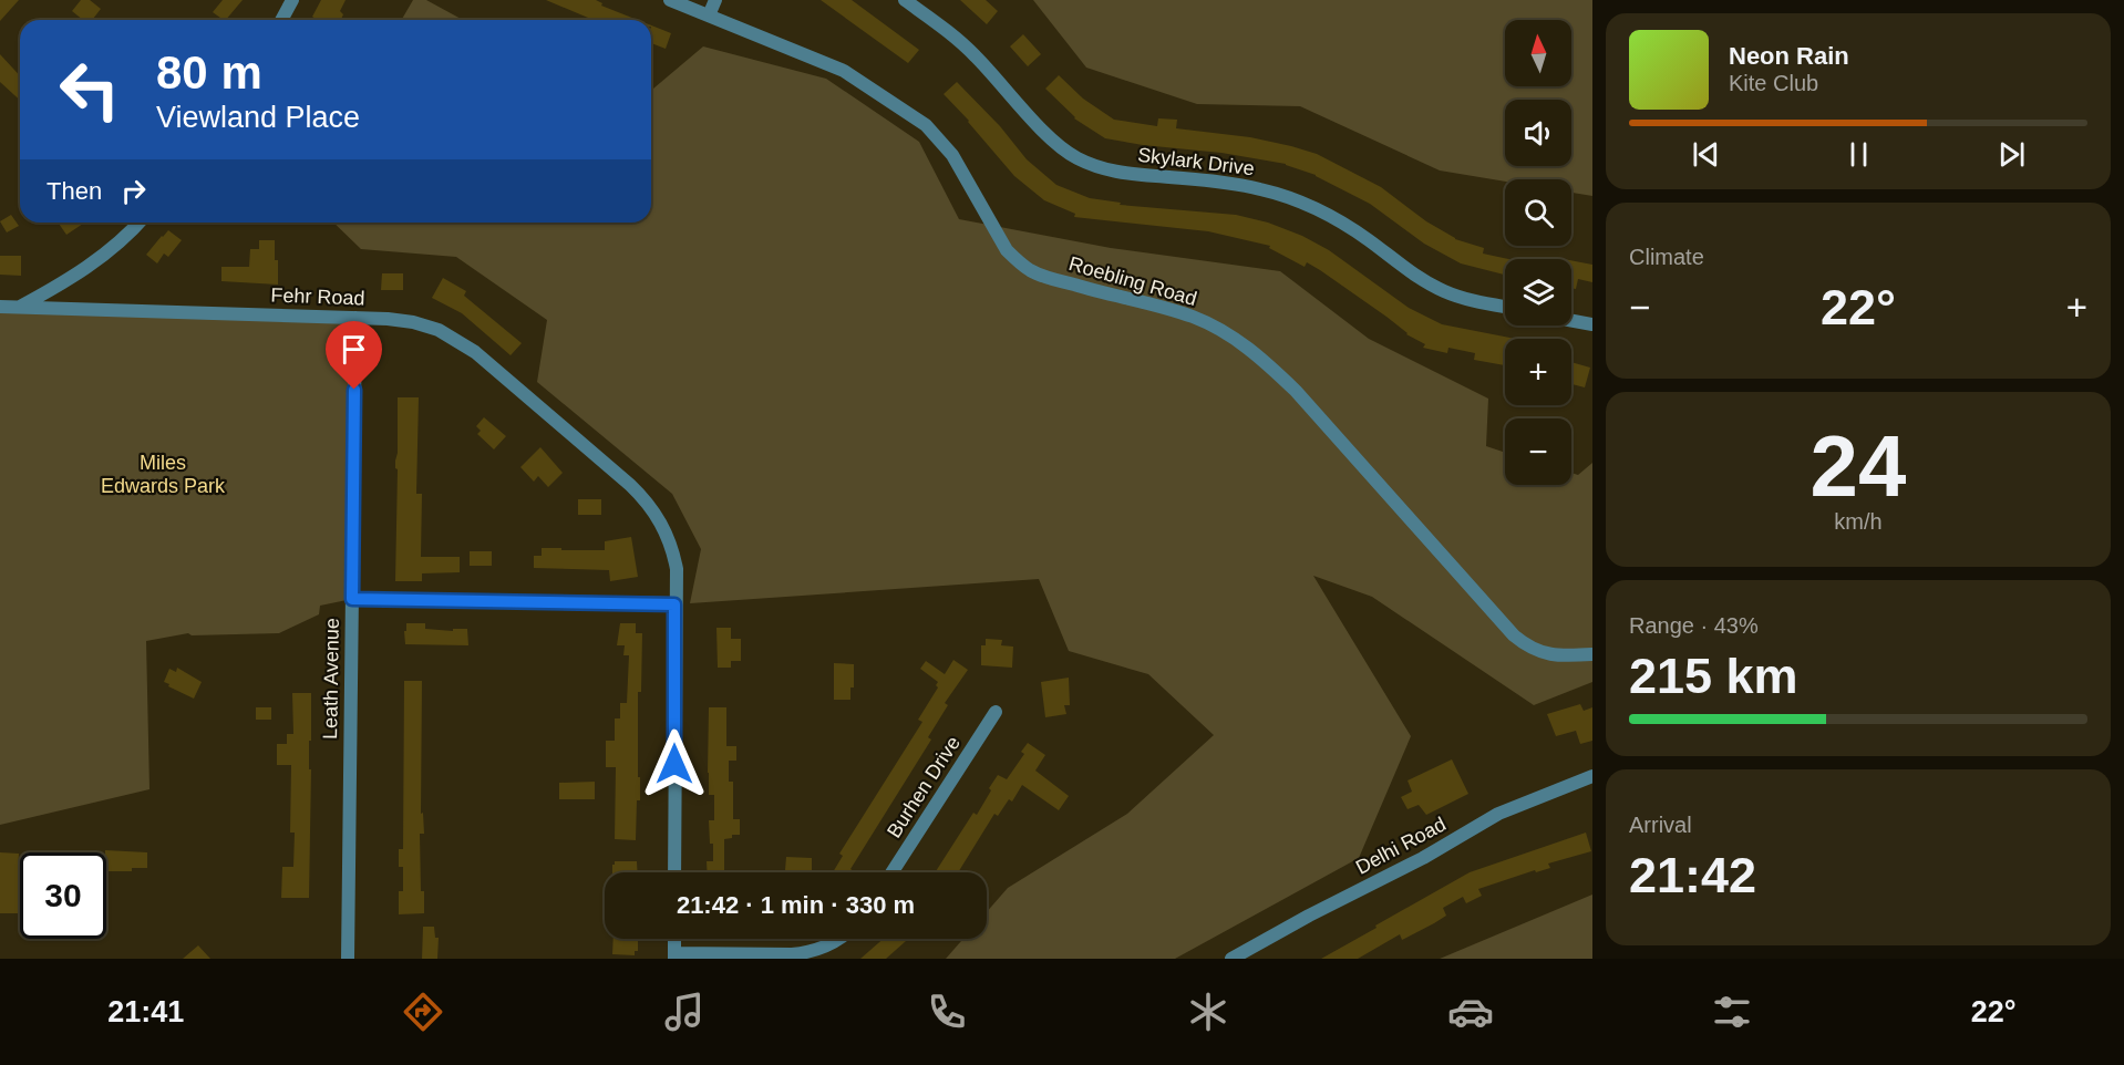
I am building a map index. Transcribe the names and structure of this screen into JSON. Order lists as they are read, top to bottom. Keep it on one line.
{"streets":{"street":["Skylark Drive","Roebling Road","Fehr Road","Leath Avenue","Burhen Drive","Delhi Road"]},"crossings":[["Fehr Road","Leath Avenue"]],"parks":["Miles Edwards Park"],"north":"top","page":{"map_buttons":["+","−"],"turn":["80 m","Viewland Place"],"song":["Neon Rain","Kite Club"],"then":"Then","tile":["Climate",["24","km/h"],["Range · 43%","215 km"],["Arrival","21:42"]],"heat":["−","22°","+"],"limit":"30","trip":"21:42 · 1 min · 330 m","tabs":["21:41","22°"]}}
